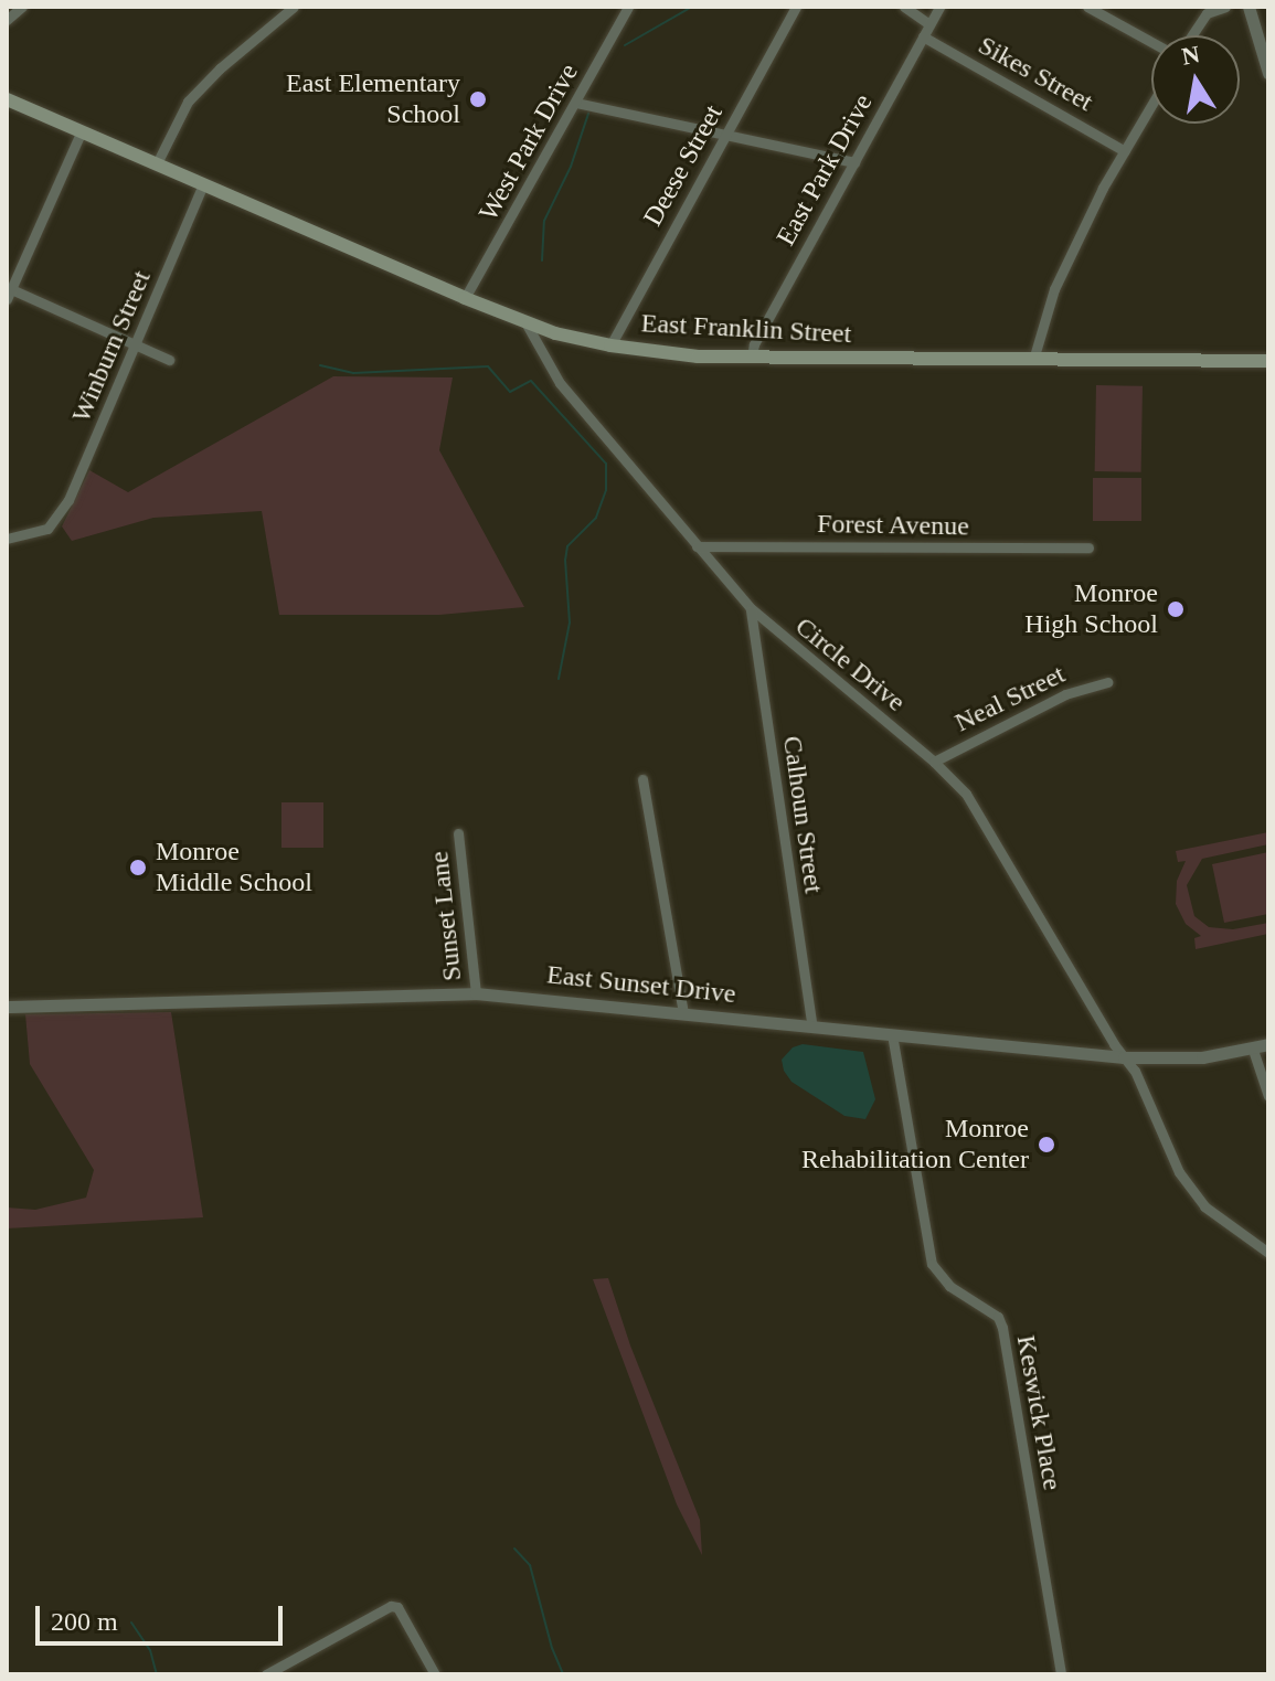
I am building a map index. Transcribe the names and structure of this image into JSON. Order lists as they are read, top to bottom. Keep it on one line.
{"streets":{"main road":["East Franklin Street"],"street":["Sikes Street","West Park Drive","Deese Street","East Park Drive","Winburn Street","Forest Avenue","Circle Drive","Neal Street","Calhoun Street","Sunset Lane","East Sunset Drive","Keswick Place"]},"crossings":[["Sikes Street","East Park Drive"],["West Park Drive","East Franklin Street"],["Deese Street","East Franklin Street"],["East Park Drive","East Franklin Street"],["East Franklin Street","Winburn Street"],["East Franklin Street","Circle Drive"],["Forest Avenue","Circle Drive"],["Circle Drive","Neal Street"],["Circle Drive","Calhoun Street"],["Circle Drive","East Sunset Drive"],["Calhoun Street","East Sunset Drive"],["Sunset Lane","East Sunset Drive"],["East Sunset Drive","Keswick Place"]],"places":["East Elementary School","Monroe High School","Monroe Middle School","Monroe Rehabilitation Center"],"scale_bar":"200 m","north":"top"}
